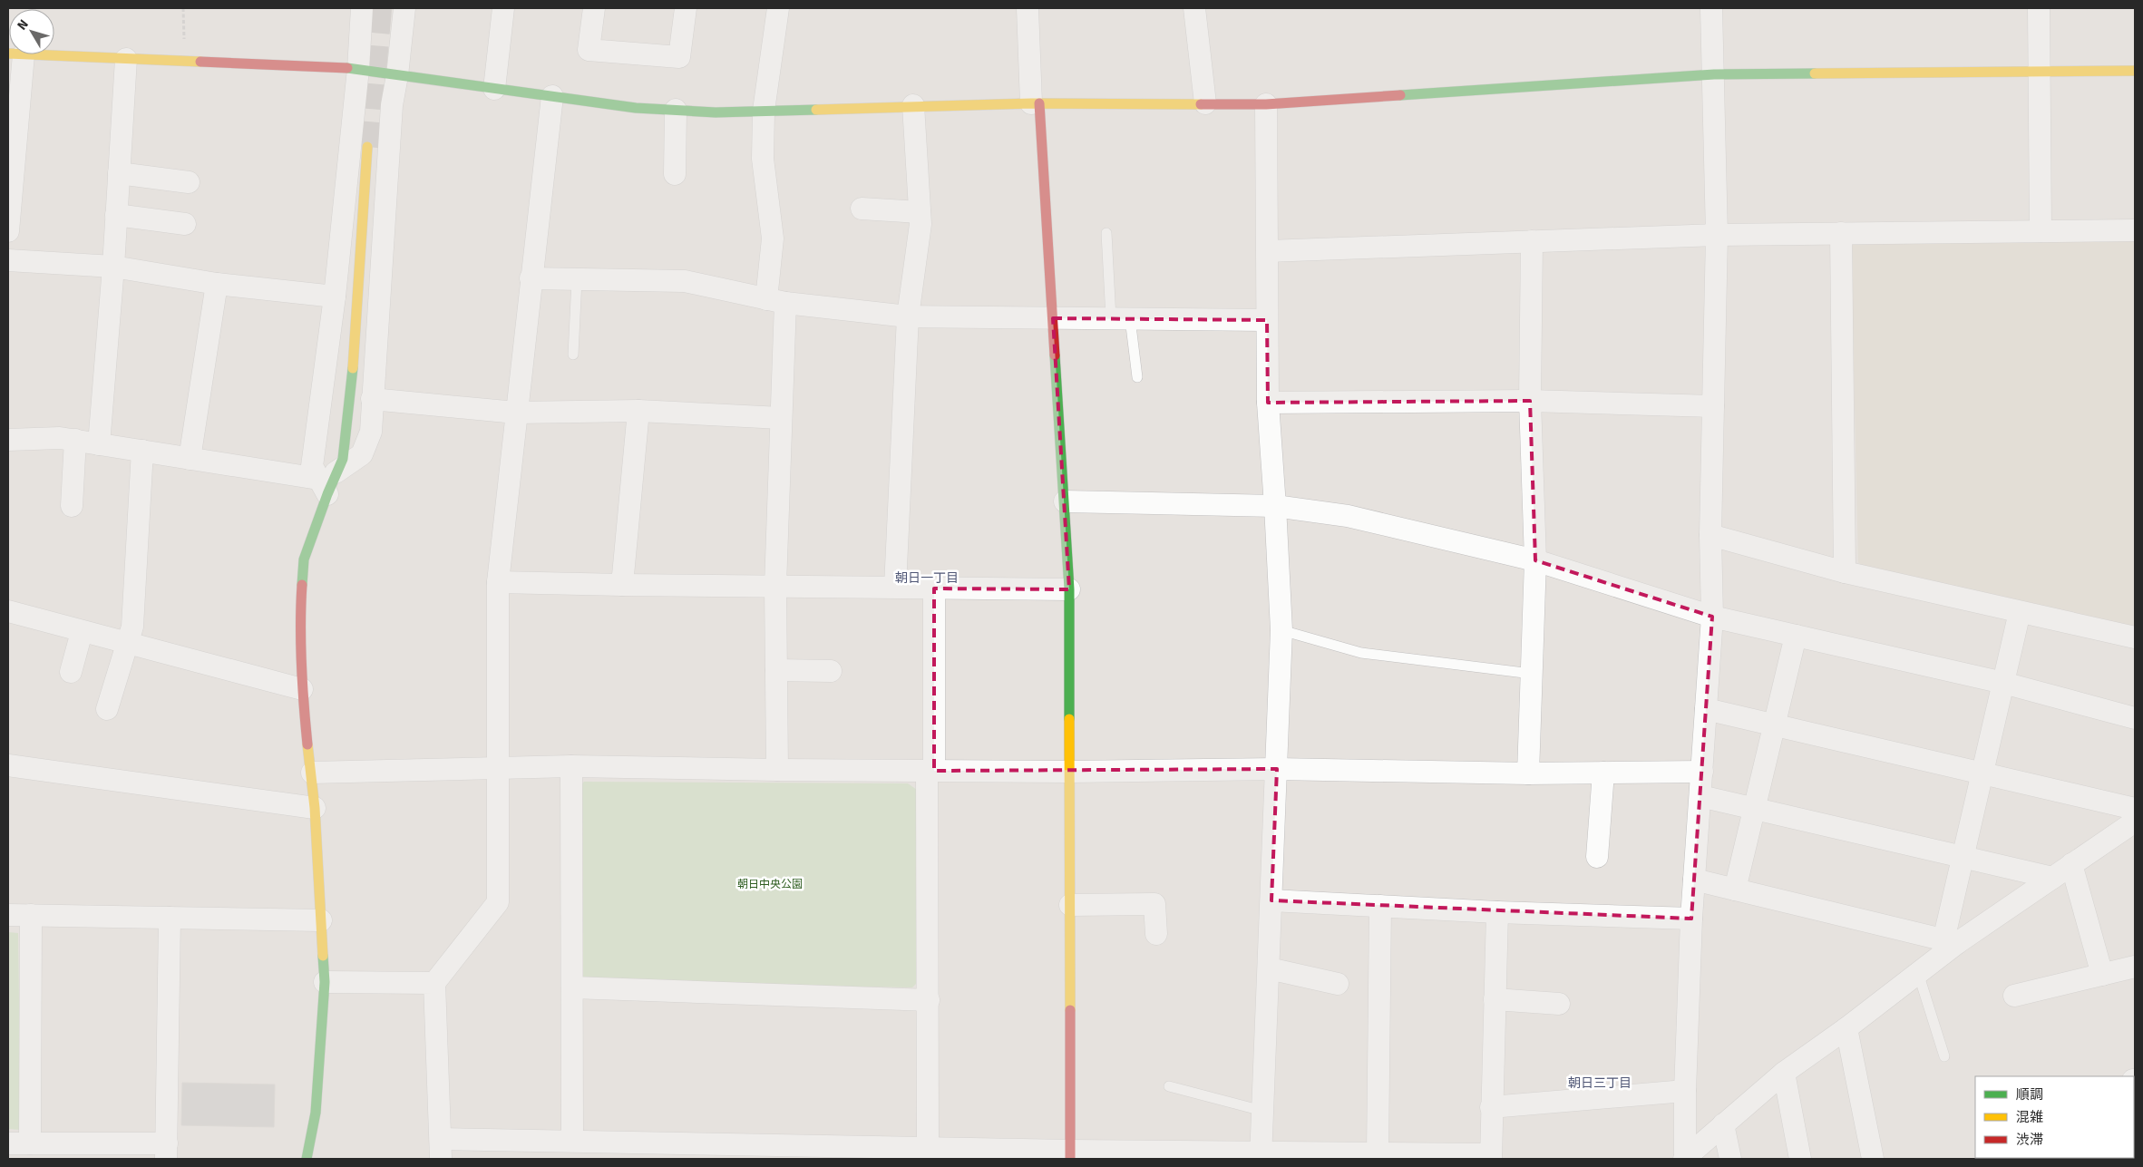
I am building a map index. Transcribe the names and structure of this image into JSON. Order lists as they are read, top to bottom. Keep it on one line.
{"districts":["朝日一丁目","朝日三丁目"],"parks":["朝日中央公園"],"legend":["順調","混雑","渋滞"],"north":"top left"}
